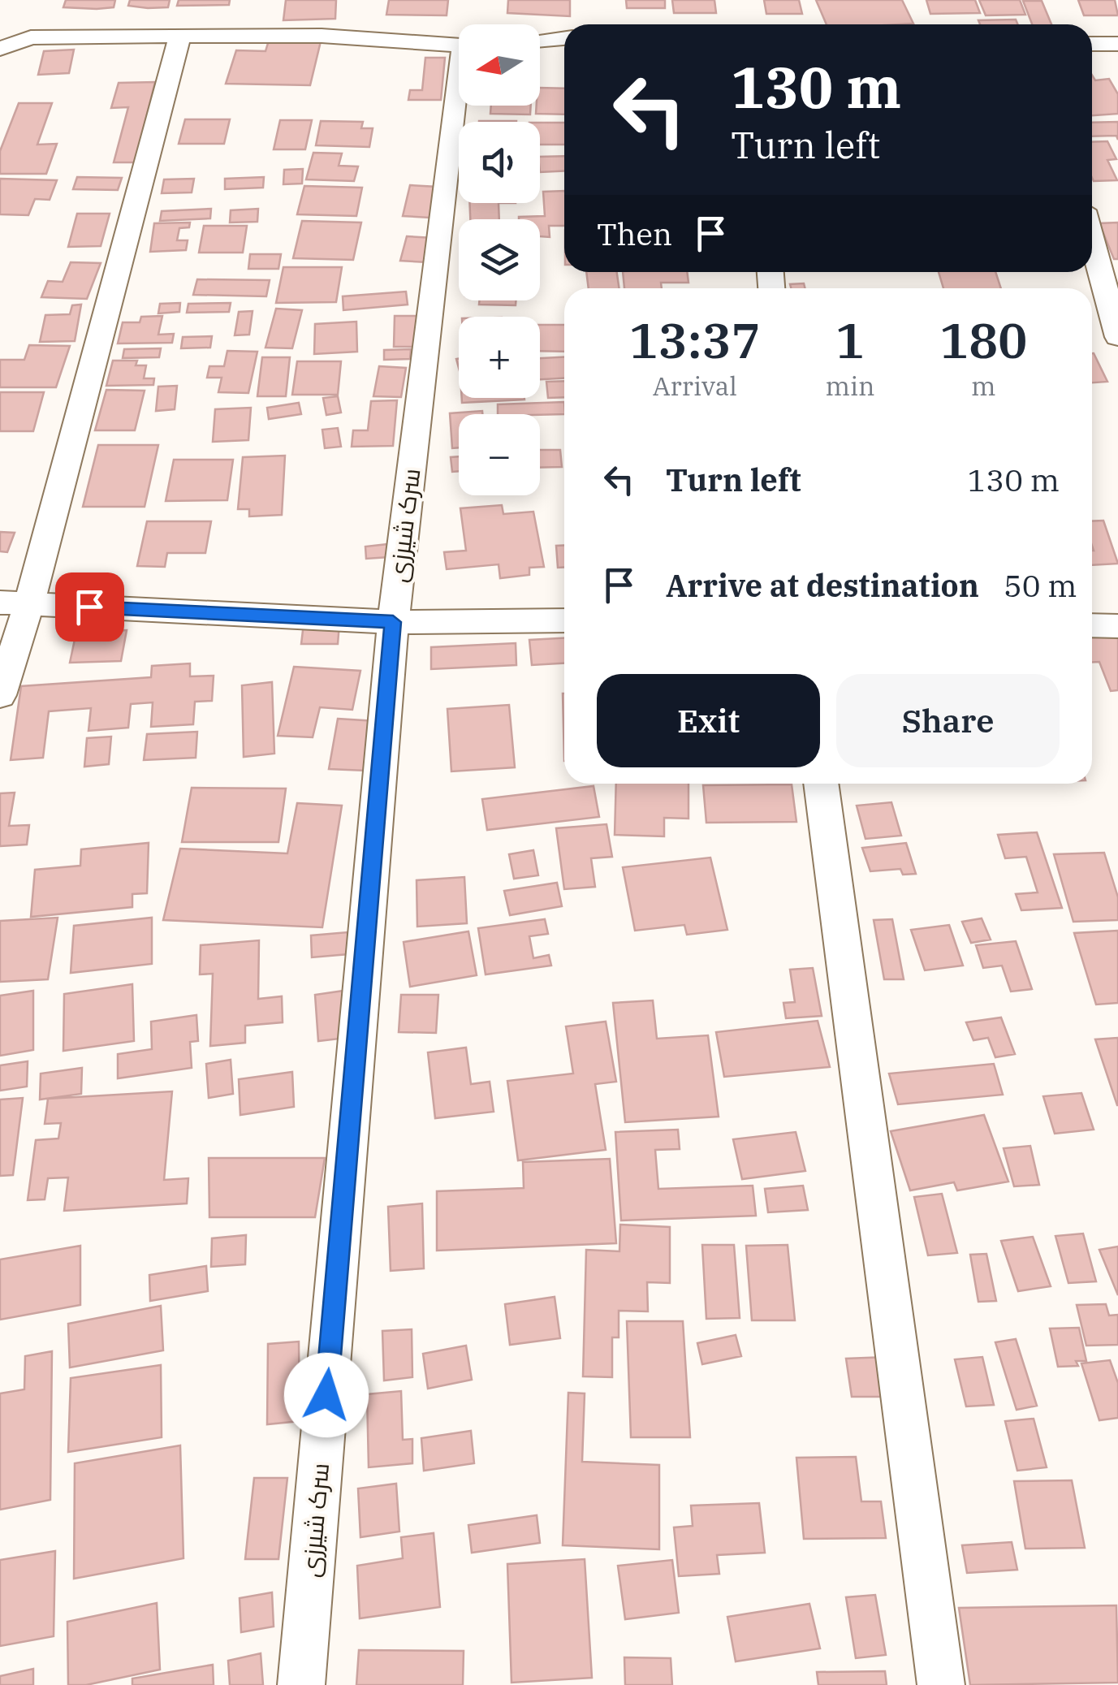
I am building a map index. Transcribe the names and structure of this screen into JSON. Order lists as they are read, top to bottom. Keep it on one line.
{"streets":{"street":["سرک شیرزی"]},"north":"left","page":{"map_buttons":["+","−"],"turn":["130 m","Turn left"],"then":"Then","eta":["13:37","Arrival","1","min","180","m"],"list":[{"name":"Turn left","value":"130 m"},{"name":"Arrive at destination","value":"50 m"}],"buttons":["Exit","Share"]}}
